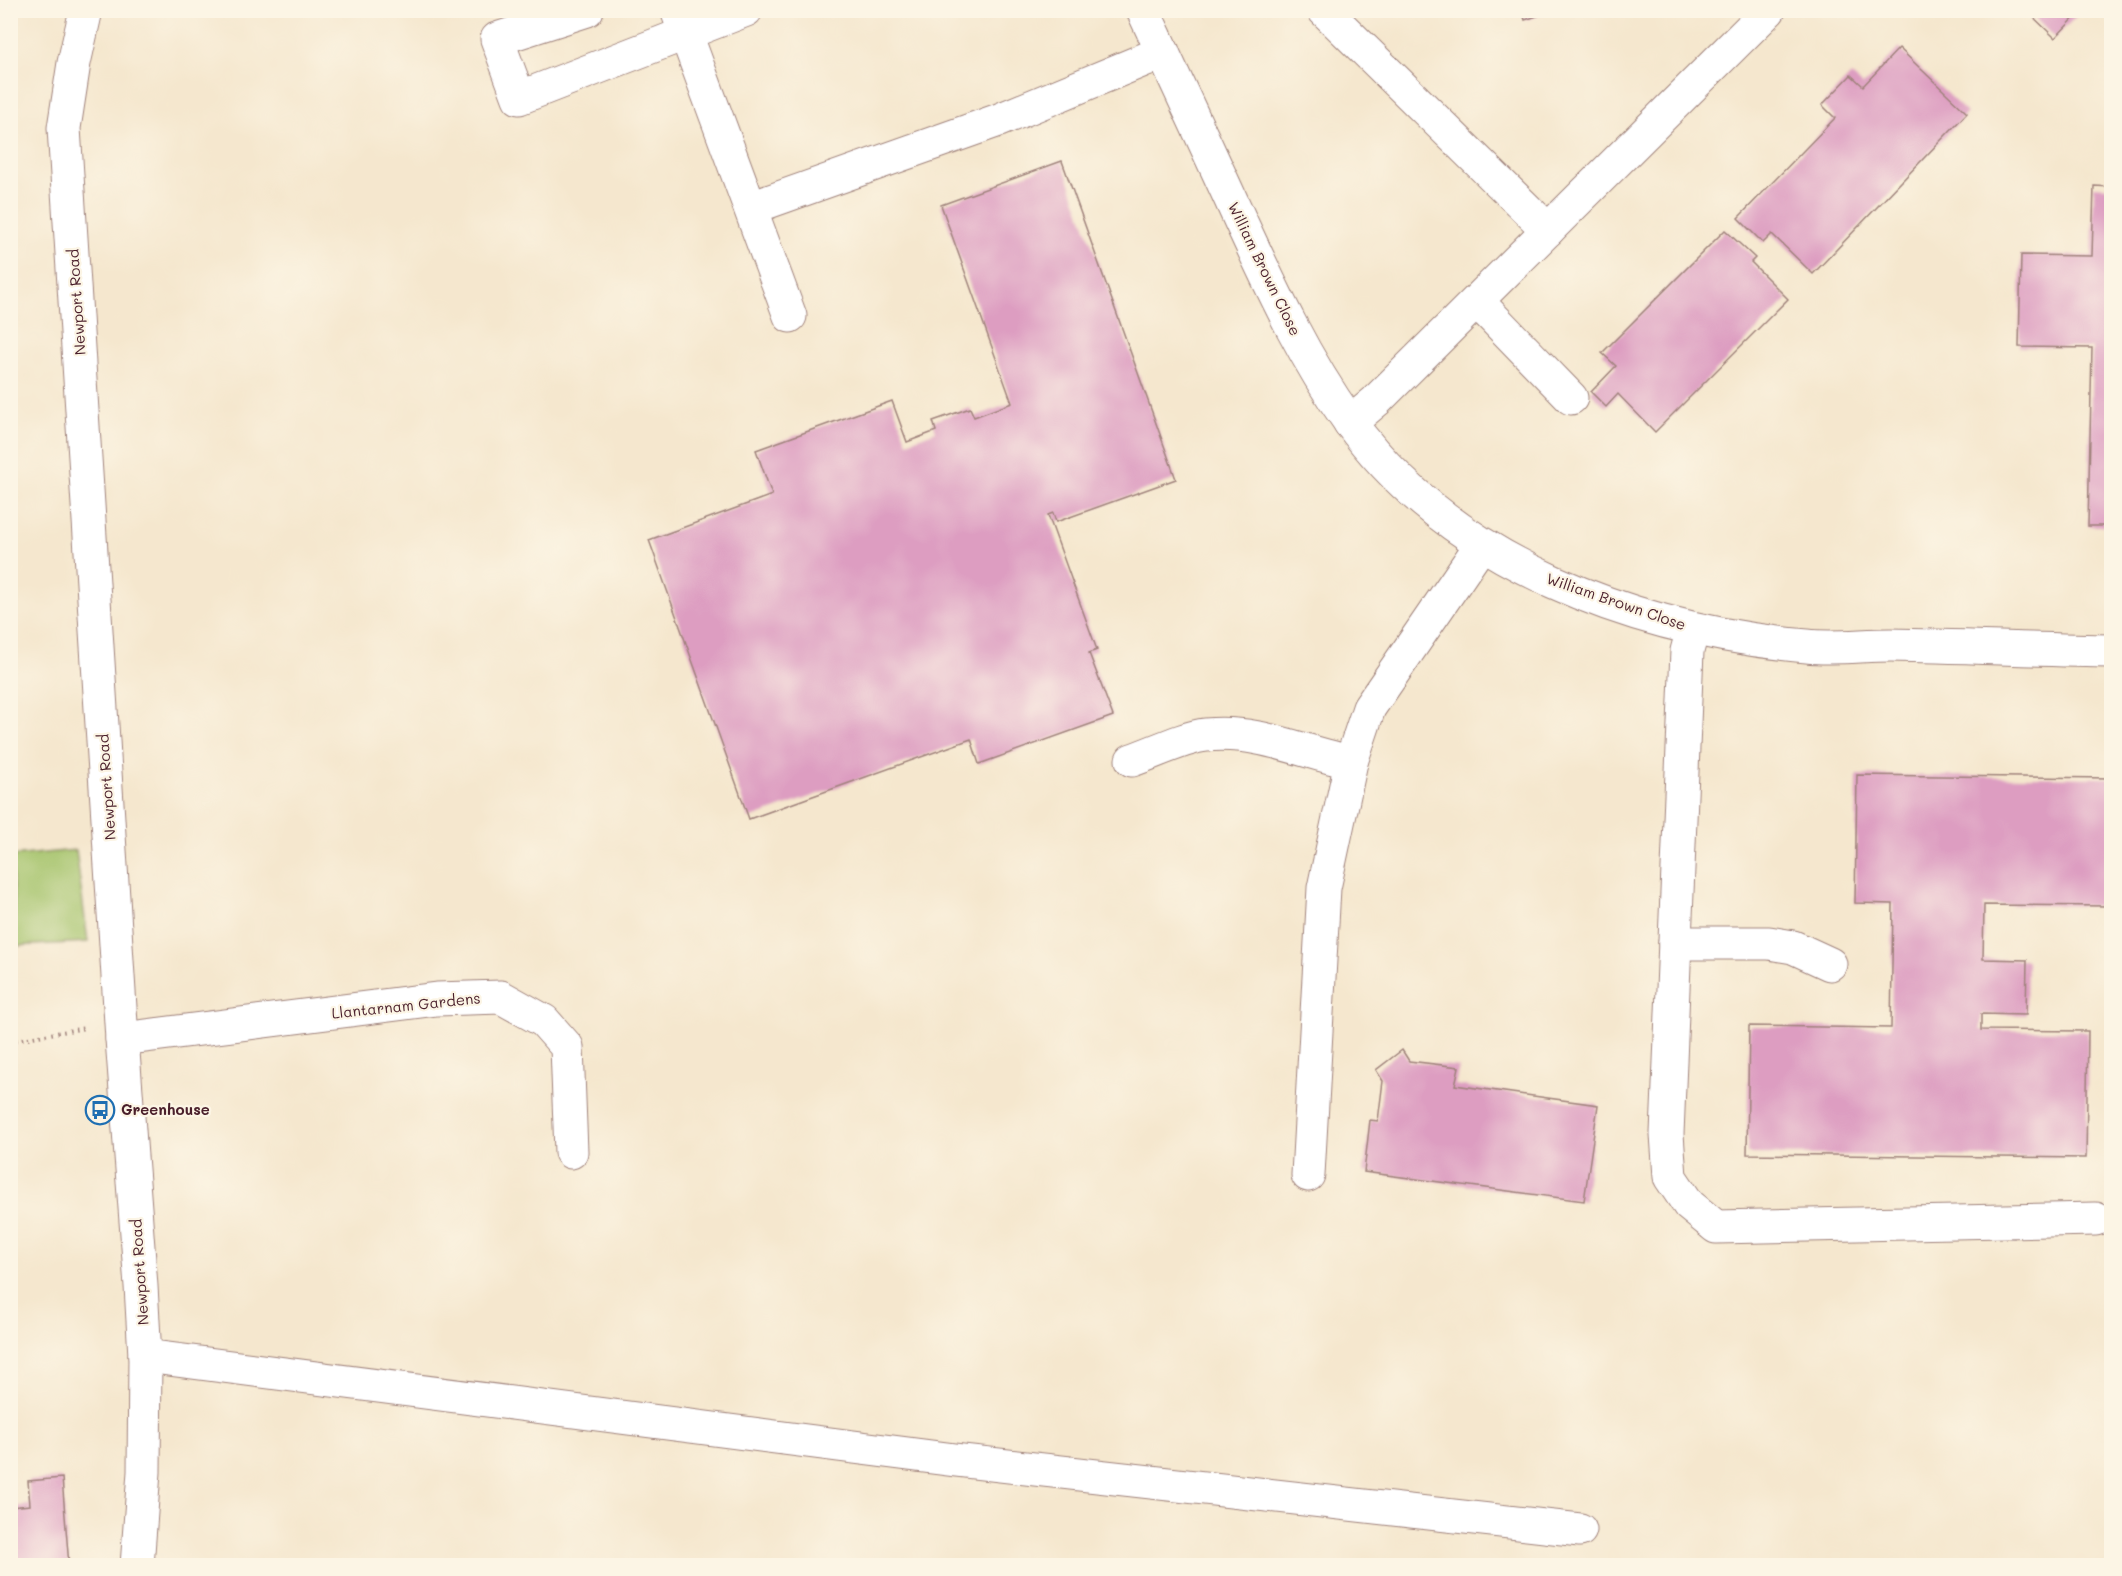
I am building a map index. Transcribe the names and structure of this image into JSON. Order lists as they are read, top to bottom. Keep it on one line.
{"streets":{"street":["William Brown Close","Newport Road","Llantarnam Gardens"]},"crossings":[["Newport Road","Llantarnam Gardens"]],"places":{"bus stop":["Greenhouse"]}}
